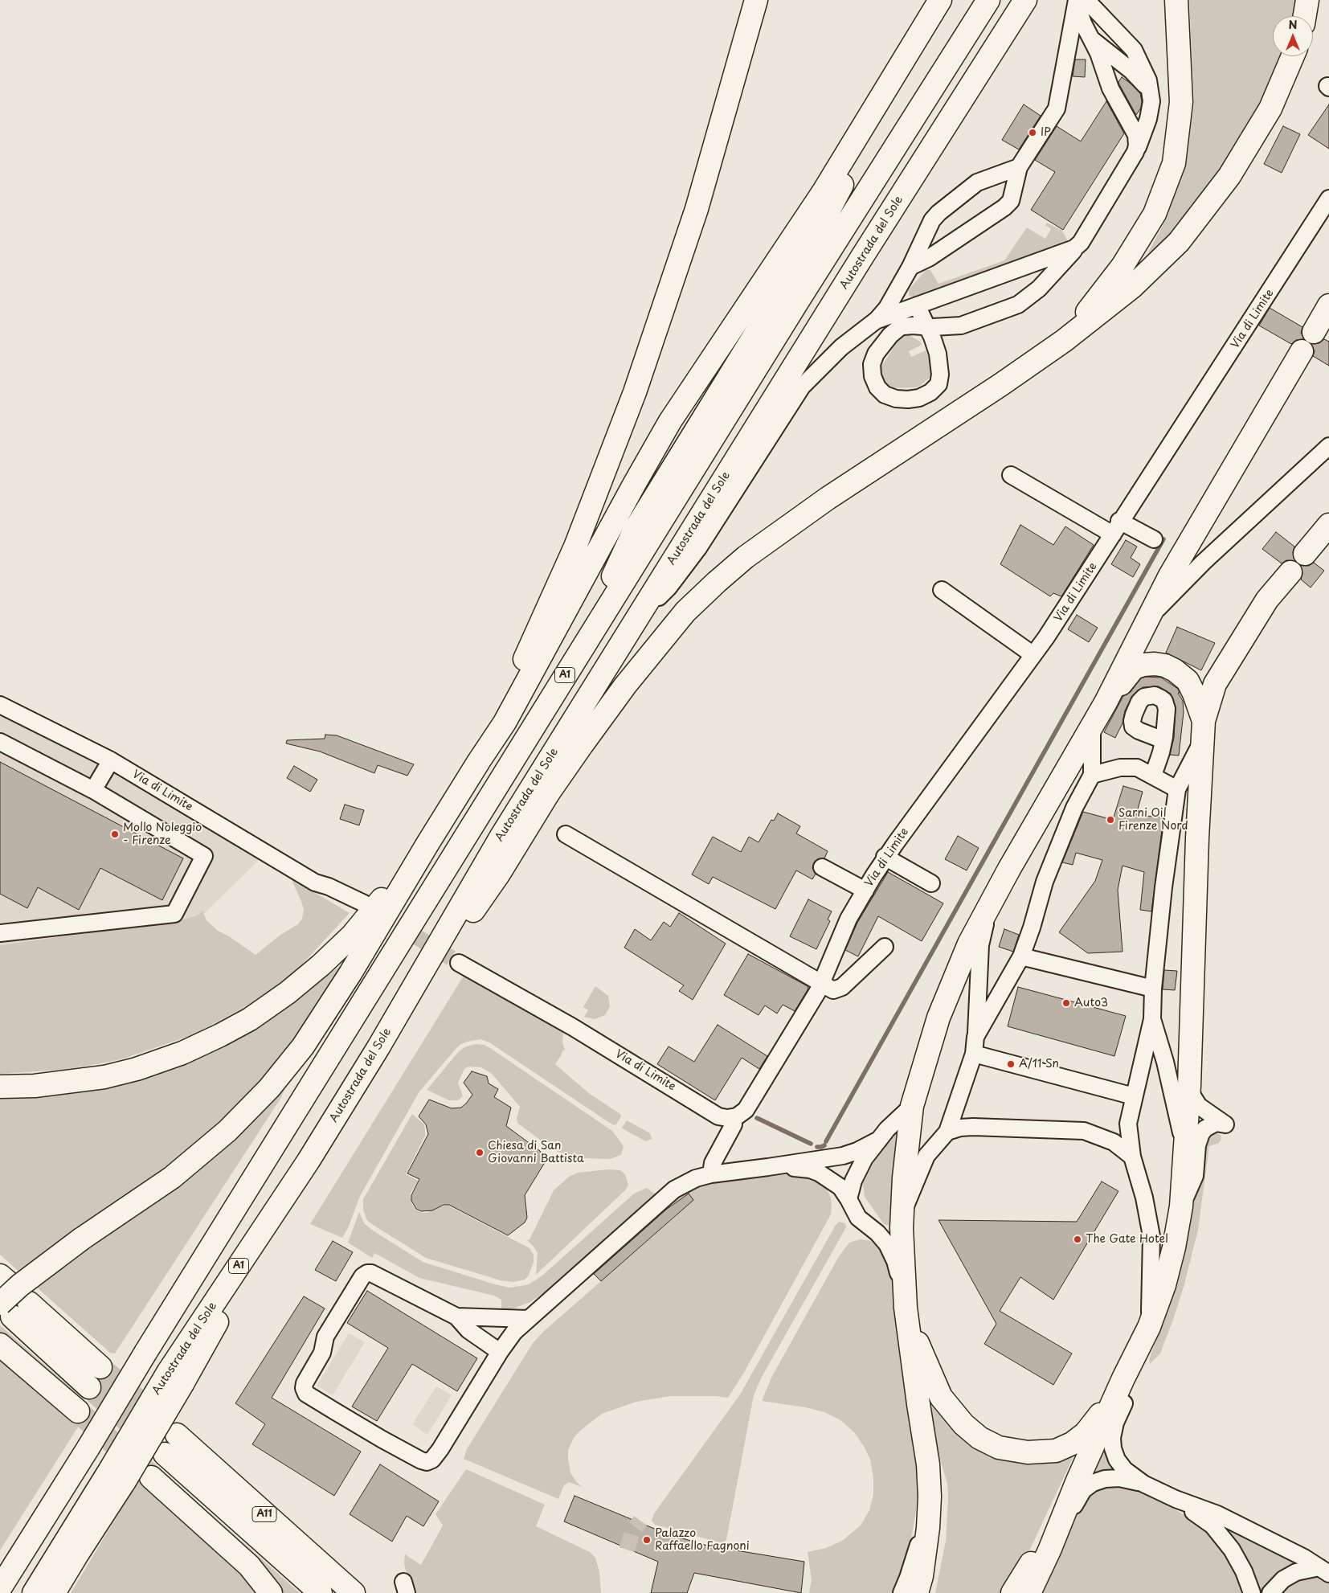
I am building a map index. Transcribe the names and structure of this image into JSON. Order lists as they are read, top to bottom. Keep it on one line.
{"streets":{"highway":["Autostrada del Sole","A1","A11"],"street":["Via di Limite"]},"places":["IP","Sarni Oil Firenze Nord","Mollo Noleggio - Firenze","Auto3","A/11 Sn","Chiesa di San Giovanni Battista","The Gate Hotel","Palazzo Raffaello Fagnoni"],"north":"top"}
